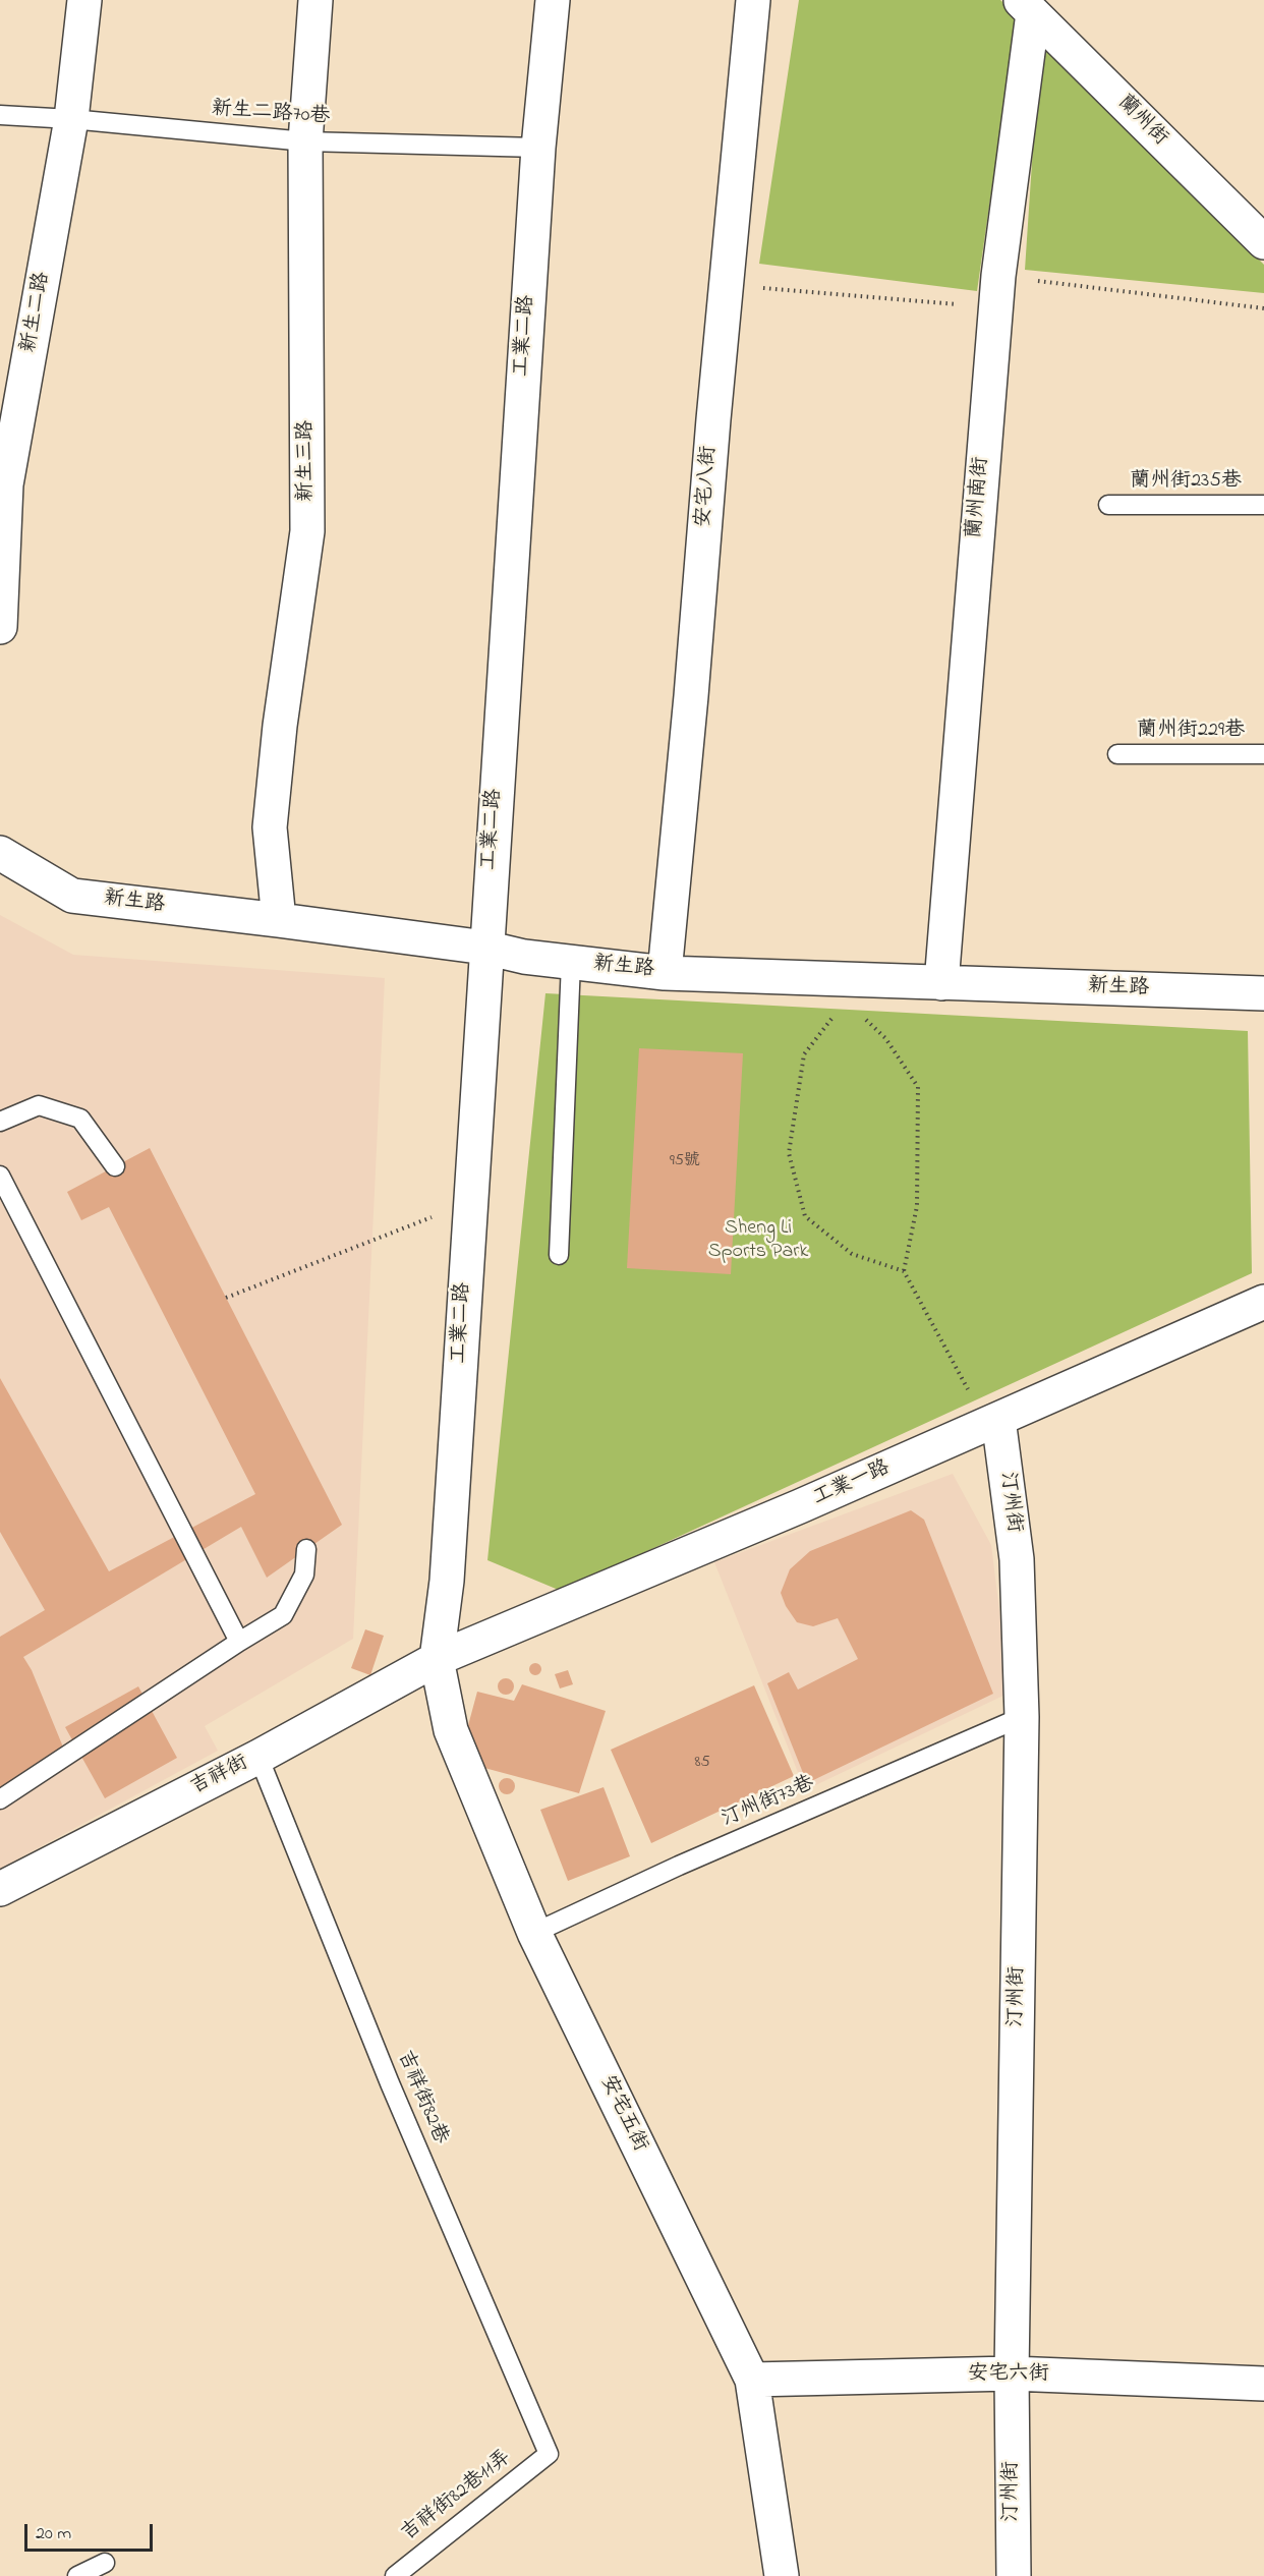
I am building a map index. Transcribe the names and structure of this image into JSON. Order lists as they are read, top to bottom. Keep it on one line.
{"streets":{"street":["蘭州街","新生二路","工業二路","新生三路","安宅八街","蘭州南街","新生路","工業一路","汀州街","吉祥街","安宅五街","安宅六街"],"lane":["新生二路70巷","蘭州街235巷","蘭州街229巷","汀州街73巷","吉祥街82巷","吉祥街82巷11弄"]},"crossings":[["新生二路70巷","新生二路"],["新生二路70巷","工業二路"],["新生二路70巷","新生三路"],["蘭州街","蘭州南街"],["工業二路","新生路"],["工業二路","工業一路"],["工業二路","吉祥街"],["工業二路","安宅五街"],["新生三路","新生路"],["安宅八街","新生路"],["蘭州南街","新生路"],["工業一路","汀州街"],["工業一路","吉祥街"],["工業一路","安宅五街"],["汀州街","汀州街73巷"],["汀州街","安宅六街"],["吉祥街","吉祥街82巷"],["吉祥街","安宅五街"],["汀州街73巷","安宅五街"],["吉祥街82巷","吉祥街82巷11弄"],["安宅五街","安宅六街"]],"parks":["Sheng Li Sports Park"],"house_numbers":["95號","85"],"scale_bar":"20 m"}
